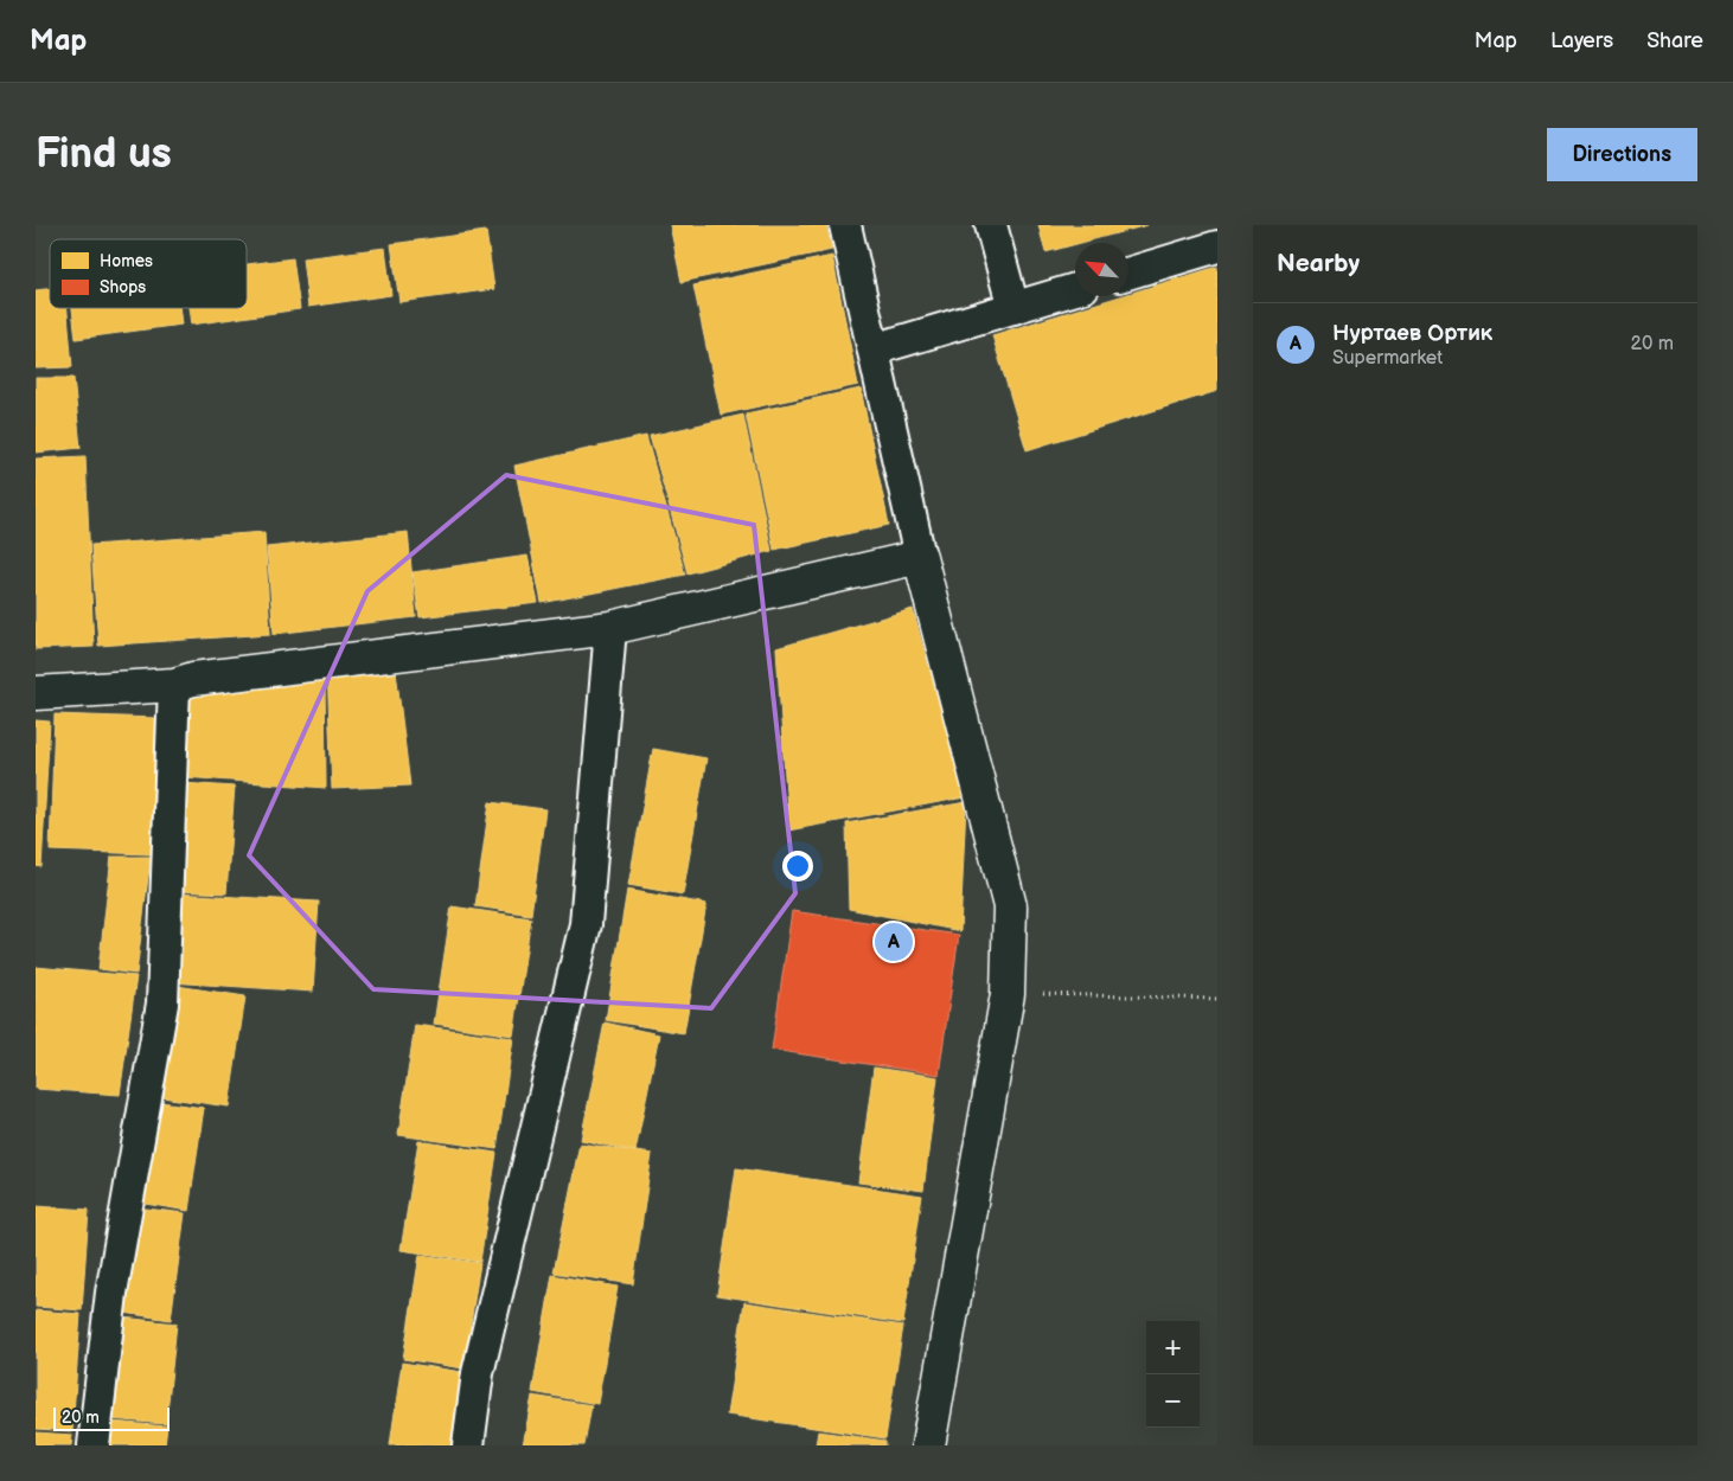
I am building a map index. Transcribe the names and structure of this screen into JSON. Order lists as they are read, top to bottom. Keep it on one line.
{"legend":["Homes","Shops"],"scale_bar":"20 m","north":"top left","page":{"header":"Map","nav":["Map","Layers","Share"],"buttons":"Directions","title":"Find us","heading":"Nearby","list":[{"mark":"A","name":"Нуртаев Ортик","note":"Supermarket","value":"20 m"}],"pins":"A","map_buttons":["+","−"],"scale":"20 m"}}
